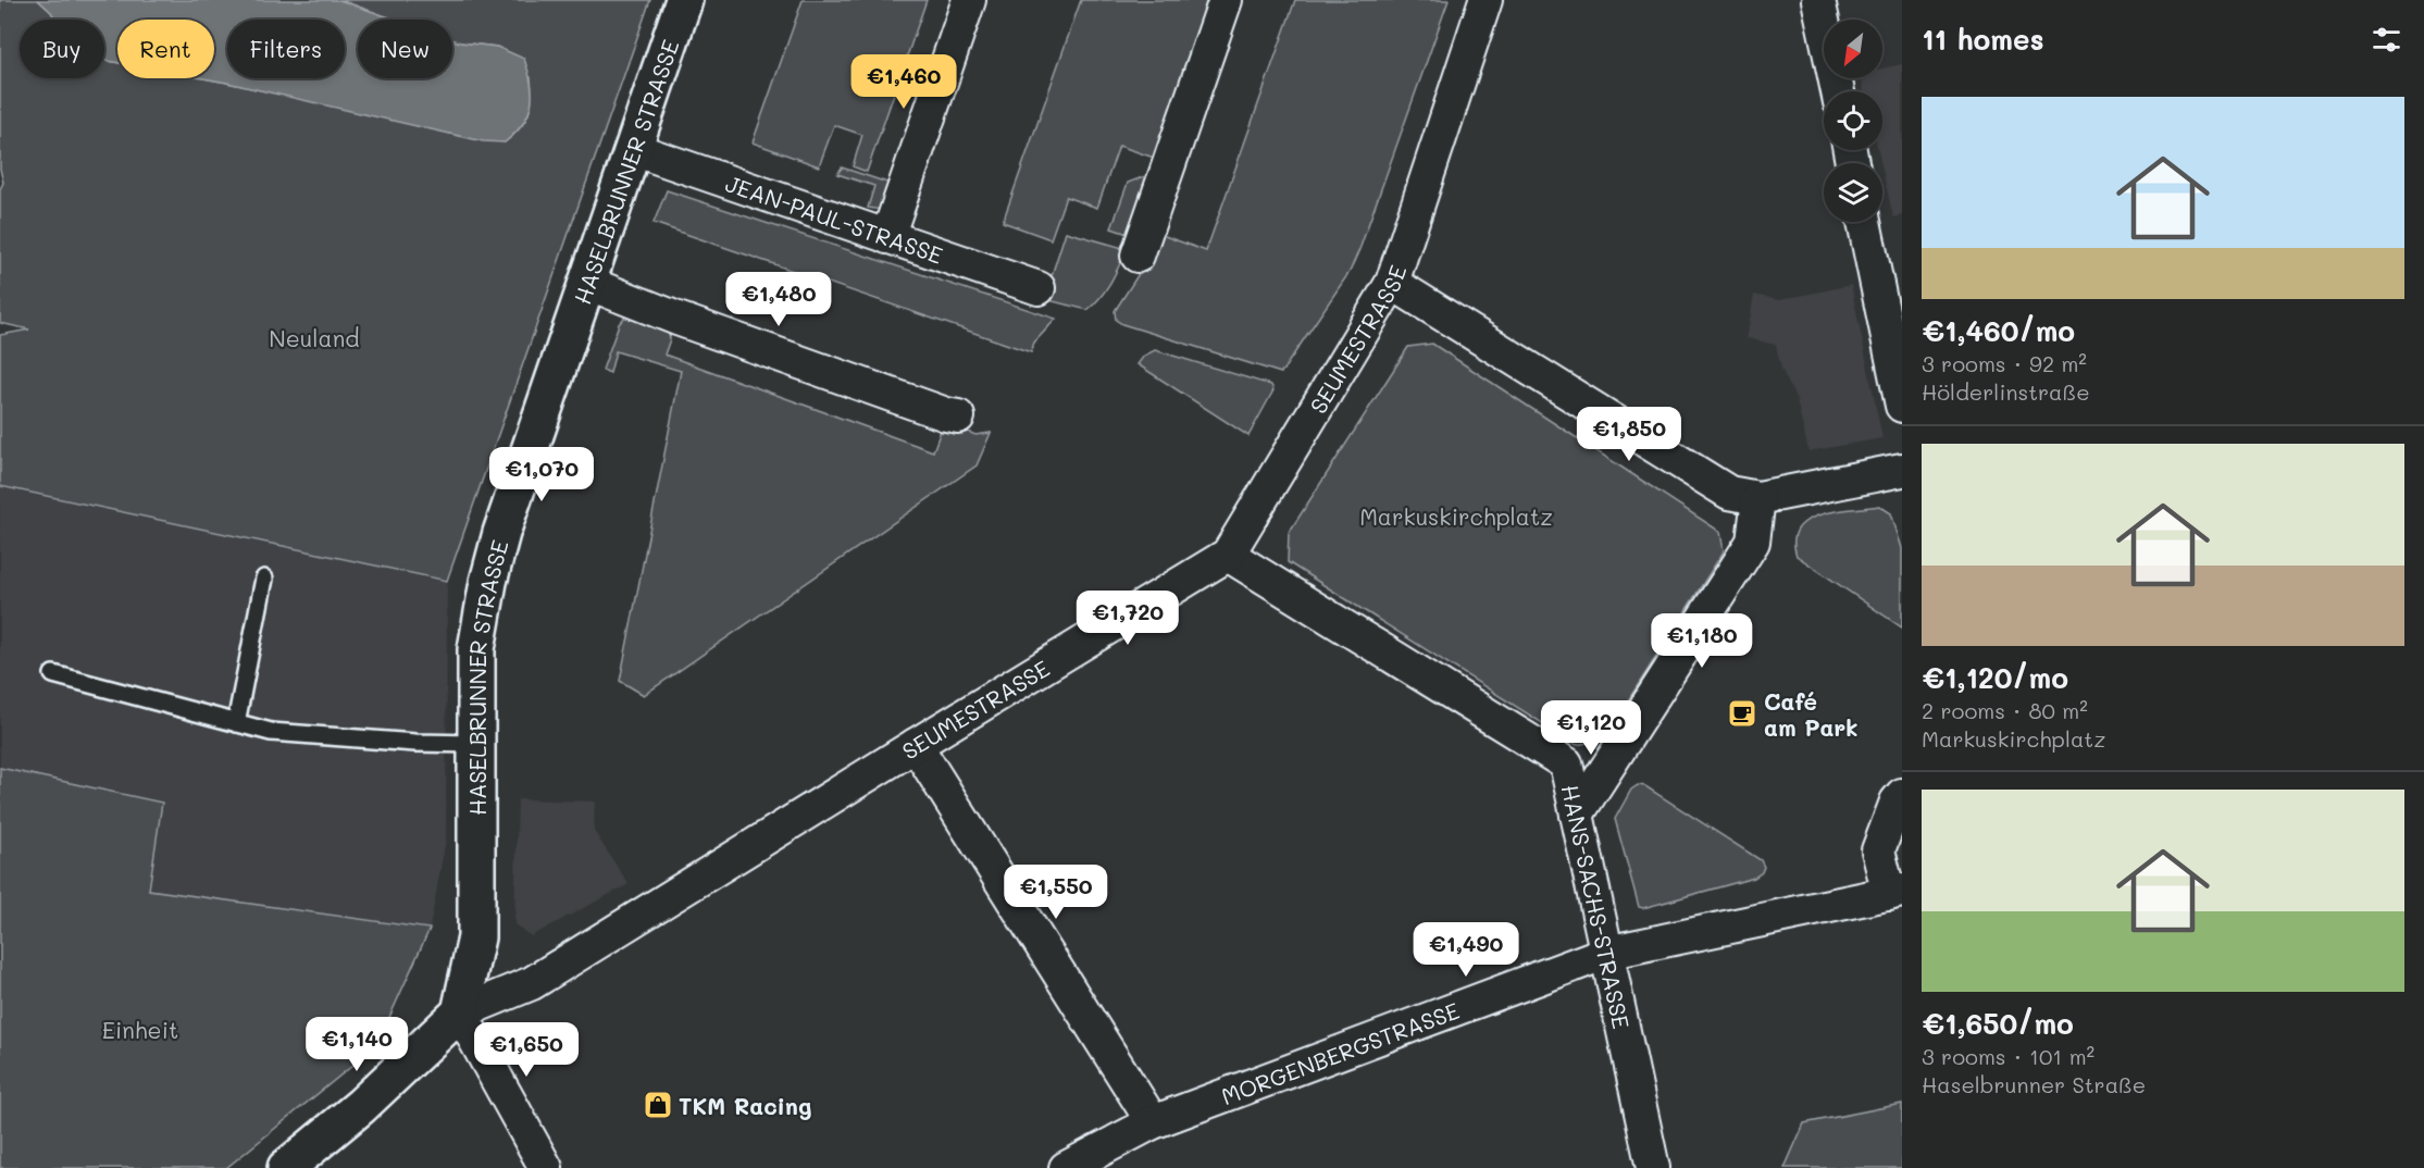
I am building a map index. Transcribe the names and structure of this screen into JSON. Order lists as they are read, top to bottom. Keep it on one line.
{"streets":{"street":["HASELBRUNNER STRASSE","JEAN-PAUL-STRASSE","SEUMESTRASSE","HANS-SACHS-STRASSE","MORGENBERGSTRASSE"]},"crossings":[["HASELBRUNNER STRASSE","JEAN-PAUL-STRASSE"],["HASELBRUNNER STRASSE","SEUMESTRASSE"],["SEUMESTRASSE","HANS-SACHS-STRASSE"],["HANS-SACHS-STRASSE","MORGENBERGSTRASSE"]],"parks":["Neuland","Markuskirchplatz","Einheit"],"places":{"cafe":["Café am Park"],"shop":["TKM Racing"]},"north":"bottom left","page":{"heading":"11 homes","chip":["Buy","Rent","Filters","New"],"price":["€1,460","€1,480","€1,850","€1,070","€1,720","€1,180","€1,120","€1,550","€1,490","€1,140","€1,650"],"list":[{"name":"€1,460/mo","note":"3 rooms · 92 m² · Hölderlinstraße"},{"name":"€1,120/mo","note":"2 rooms · 80 m² · Markuskirchplatz"},{"name":"€1,650/mo","note":"3 rooms · 101 m² · Haselbrunner Straße"}]}}
